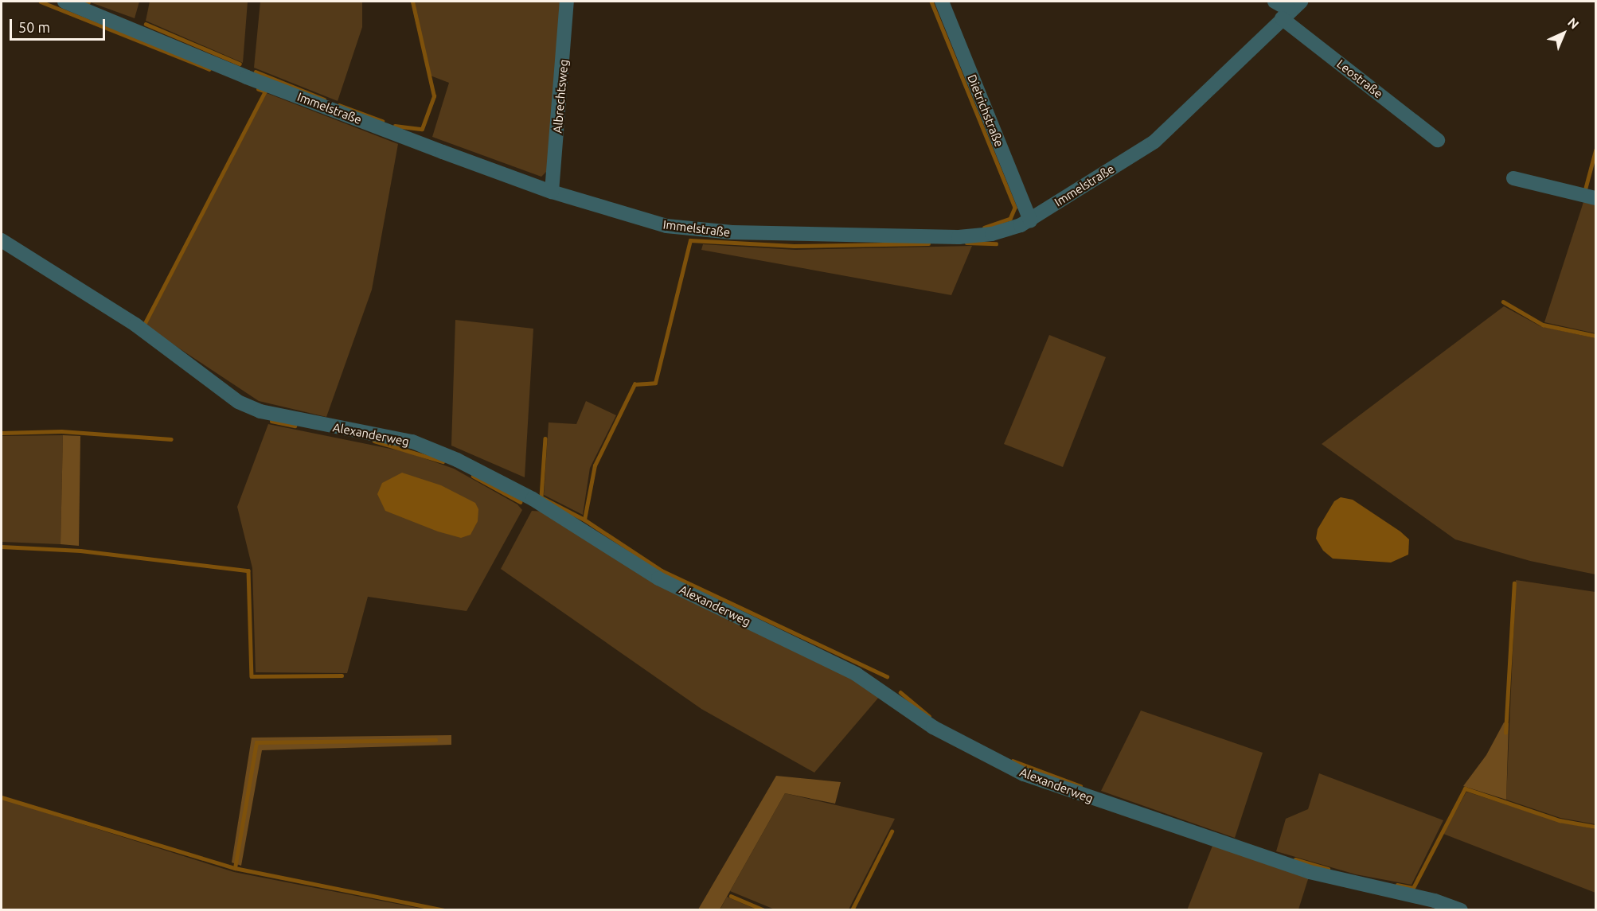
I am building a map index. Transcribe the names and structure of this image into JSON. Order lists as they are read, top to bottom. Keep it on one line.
{"streets":{"street":["Leostraße","Albrechtsweg","Immelstraße","Dietrichstraße","Alexanderweg"]},"crossings":[["Leostraße","Immelstraße"],["Albrechtsweg","Immelstraße"],["Immelstraße","Dietrichstraße"]],"scale_bar":"50 m","north":"top right"}
